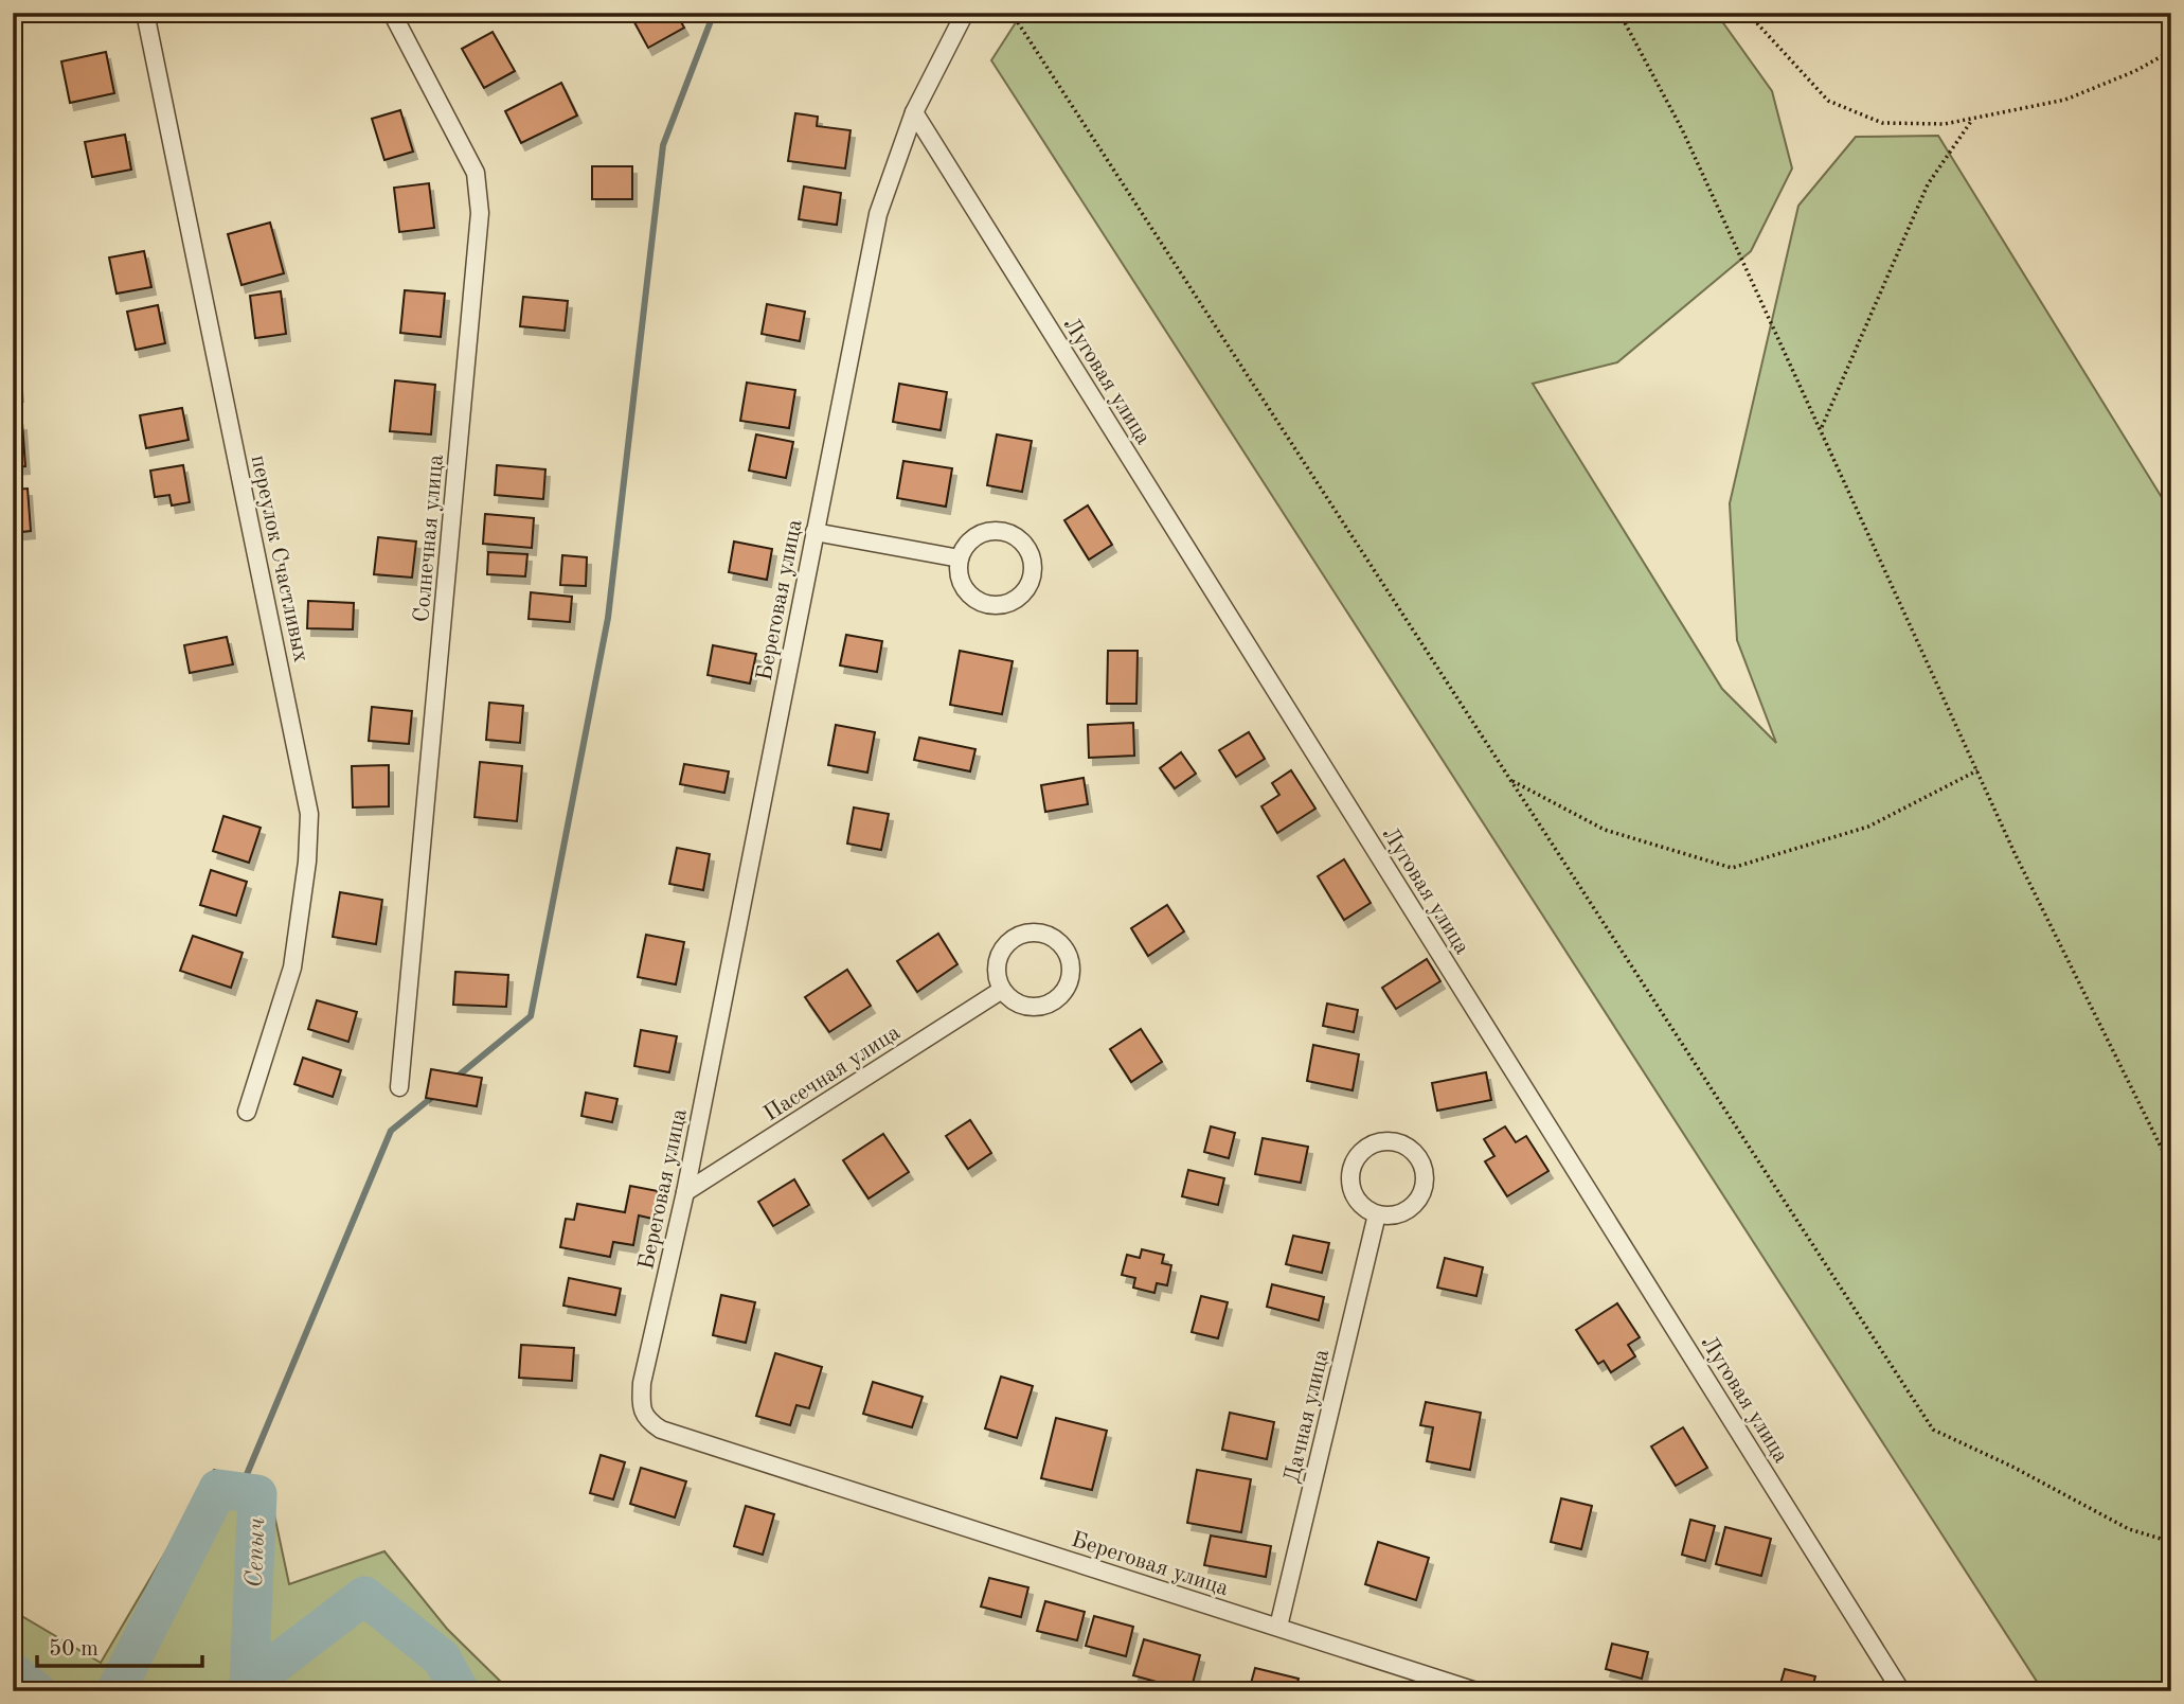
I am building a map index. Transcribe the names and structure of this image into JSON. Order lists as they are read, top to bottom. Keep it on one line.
{"streets":{"street":["Луговая улица","Солнечная улица","переулок Счастливых","Береговая улица","Пасечная улица","Дачная улица"]},"crossings":[["Луговая улица","Береговая улица"],["Береговая улица","Пасечная улица"],["Береговая улица","Дачная улица"]],"water":["Сепыч"],"scale_bar":"50 m"}
